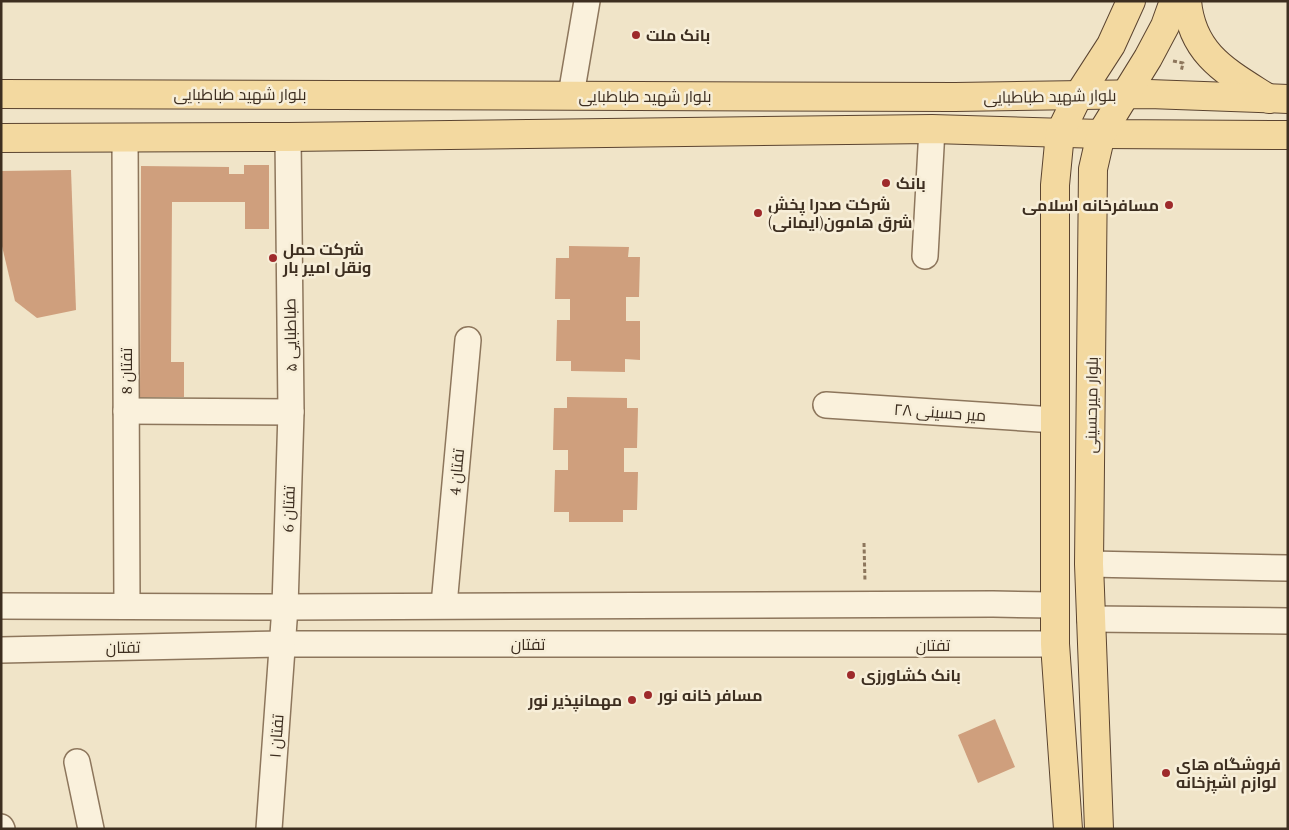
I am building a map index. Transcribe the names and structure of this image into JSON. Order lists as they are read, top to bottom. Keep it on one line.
{"streets":{"main road":["بلوار شهید طباطبایی","بلوار میرحسینی"],"street":["طباطبایی ۵","تفتان 8","میر حسینی ۲۸","تفتان 4","تفتان 6","تفتان","تفتان ۱"]},"crossings":[["بلوار شهید طباطبایی","طباطبایی ۵"],["بلوار شهید طباطبایی","تفتان 8"],["بلوار شهید طباطبایی","بلوار میرحسینی"],["طباطبایی ۵","تفتان 6"],["تفتان 6","تفتان"],["تفتان 6","تفتان ۱"],["تفتان","تفتان ۱"]],"places":["بانک ملت","بانک","مسافرخانه اسلامی","شرکت صدرا پخش شرق هامون(ایمانی)","شرکت حمل ونقل امیر بار","بانک کشاورزی","مسافر خانه نور","مهمانپذیر نور","فروشگاه های لوازم اشپزخانه"]}
